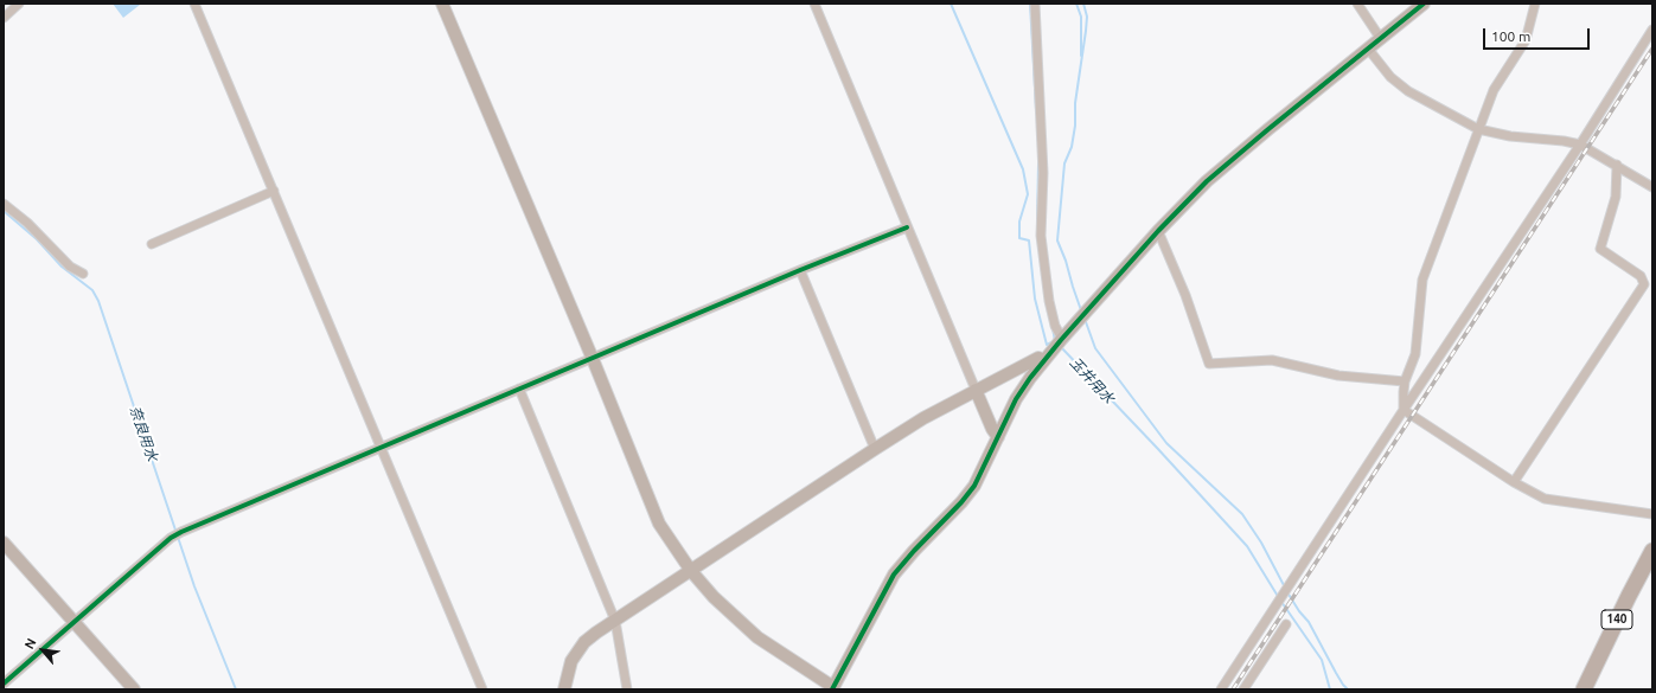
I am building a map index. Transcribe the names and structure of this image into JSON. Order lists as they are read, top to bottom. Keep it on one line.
{"streets":{"highway":["140"]},"water":["玉井用水","奈良用水"],"scale_bar":"100 m","north":"top left"}
